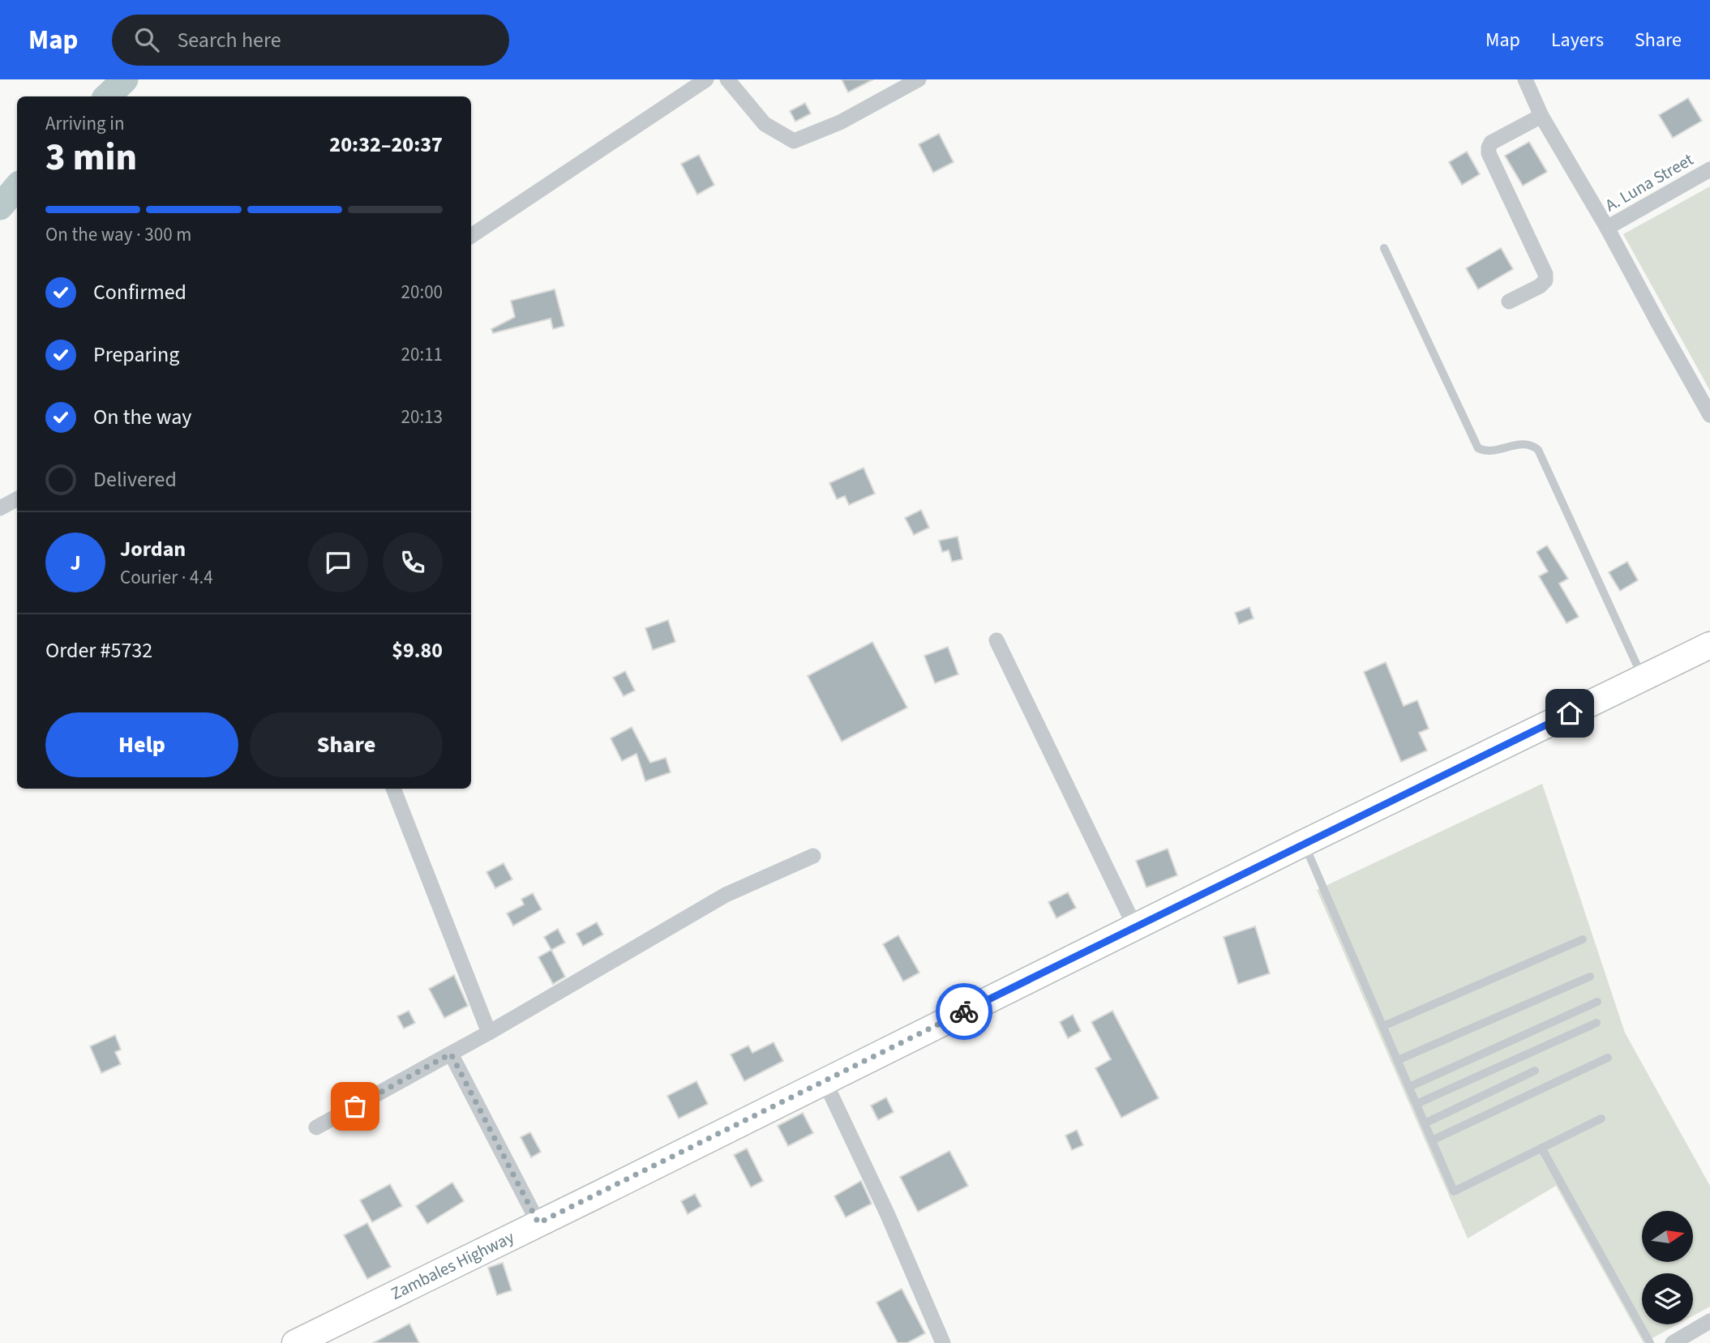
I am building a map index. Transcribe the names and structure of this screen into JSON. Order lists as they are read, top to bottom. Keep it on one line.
{"streets":{"main road":["Zambales Highway"],"street":["A. Luna Street"]},"north":"right","page":{"header":"Map","search":"Search here","nav":["Map","Layers","Share"],"heading":["3 min","Arriving in","20:32–20:37"],"panel":["Jordan","Courier · 4.4","Order #5732","$9.80"],"bar":"On the way · 300 m","list":[["Confirmed","20:00"],["Preparing","20:11"],["On the way","20:13"],"Delivered"],"round":"J","buttons":["Help","Share"]}}
